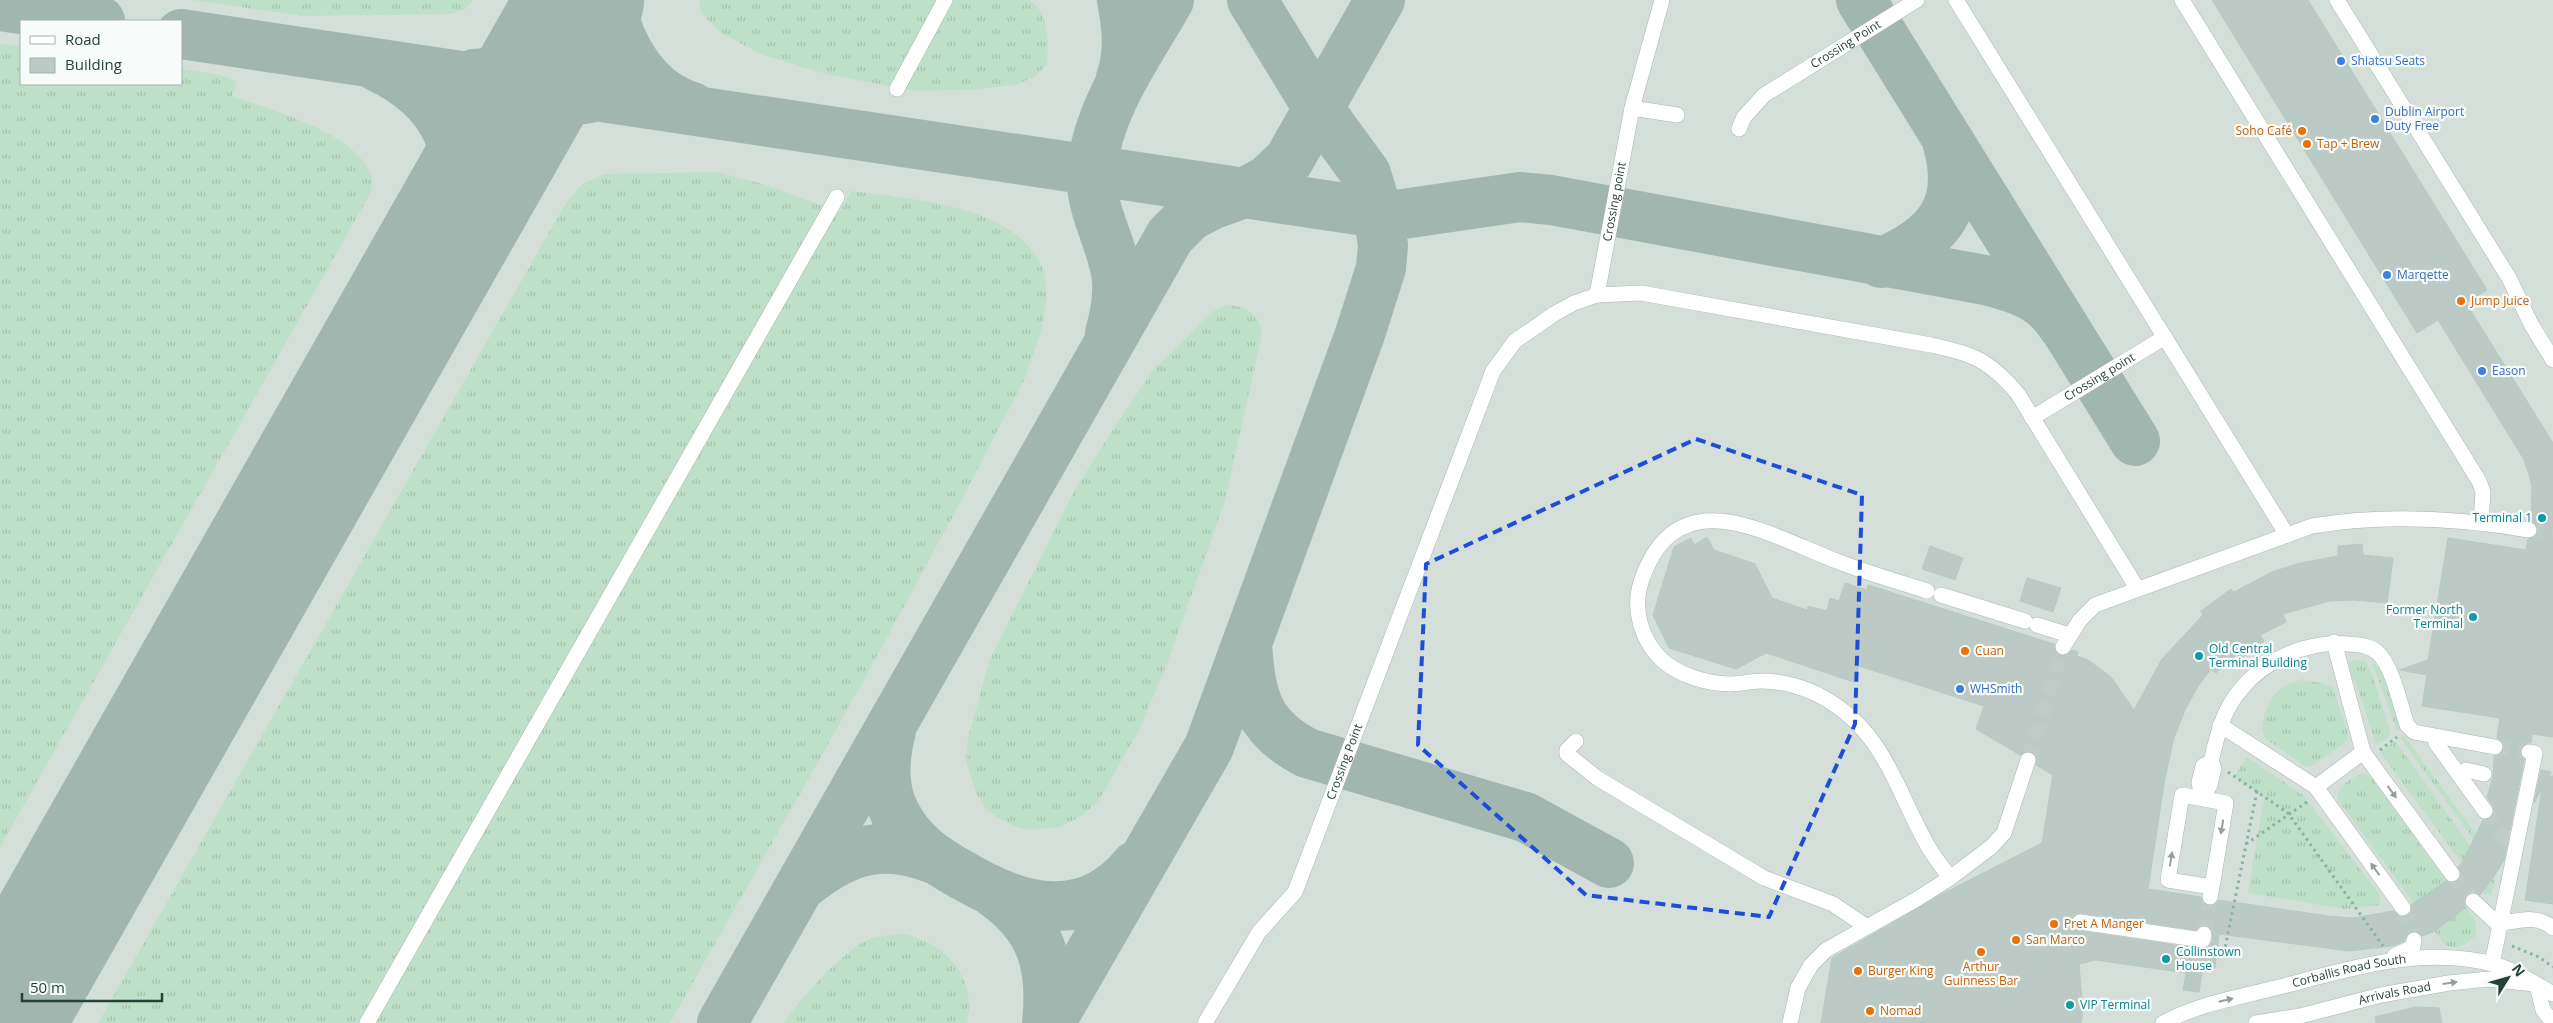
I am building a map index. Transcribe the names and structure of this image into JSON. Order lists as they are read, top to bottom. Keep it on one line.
{"streets":{"street":["Crossing Point","Crossing point","Corballis Road South","Arrivals Road"]},"crossings":[["Crossing Point","Crossing point"],["Corballis Road South","Arrivals Road"]],"one_way":["Corballis Road South","Arrivals Road"],"places":["Shiatsu Seats","Dublin Airport Duty Free","Soho Café","Tap + Brew","Marqette","Jump Juice","Eason","Terminal 1","Former North Terminal","Cuan","Old Central Terminal Building","WHSmith","Pret A Manger","San Marco","Arthur Guinness Bar","Collinstown House","Burger King","VIP Terminal","Nomad"],"legend":["Road","Building"],"scale_bar":"50 m","north":"top right"}
